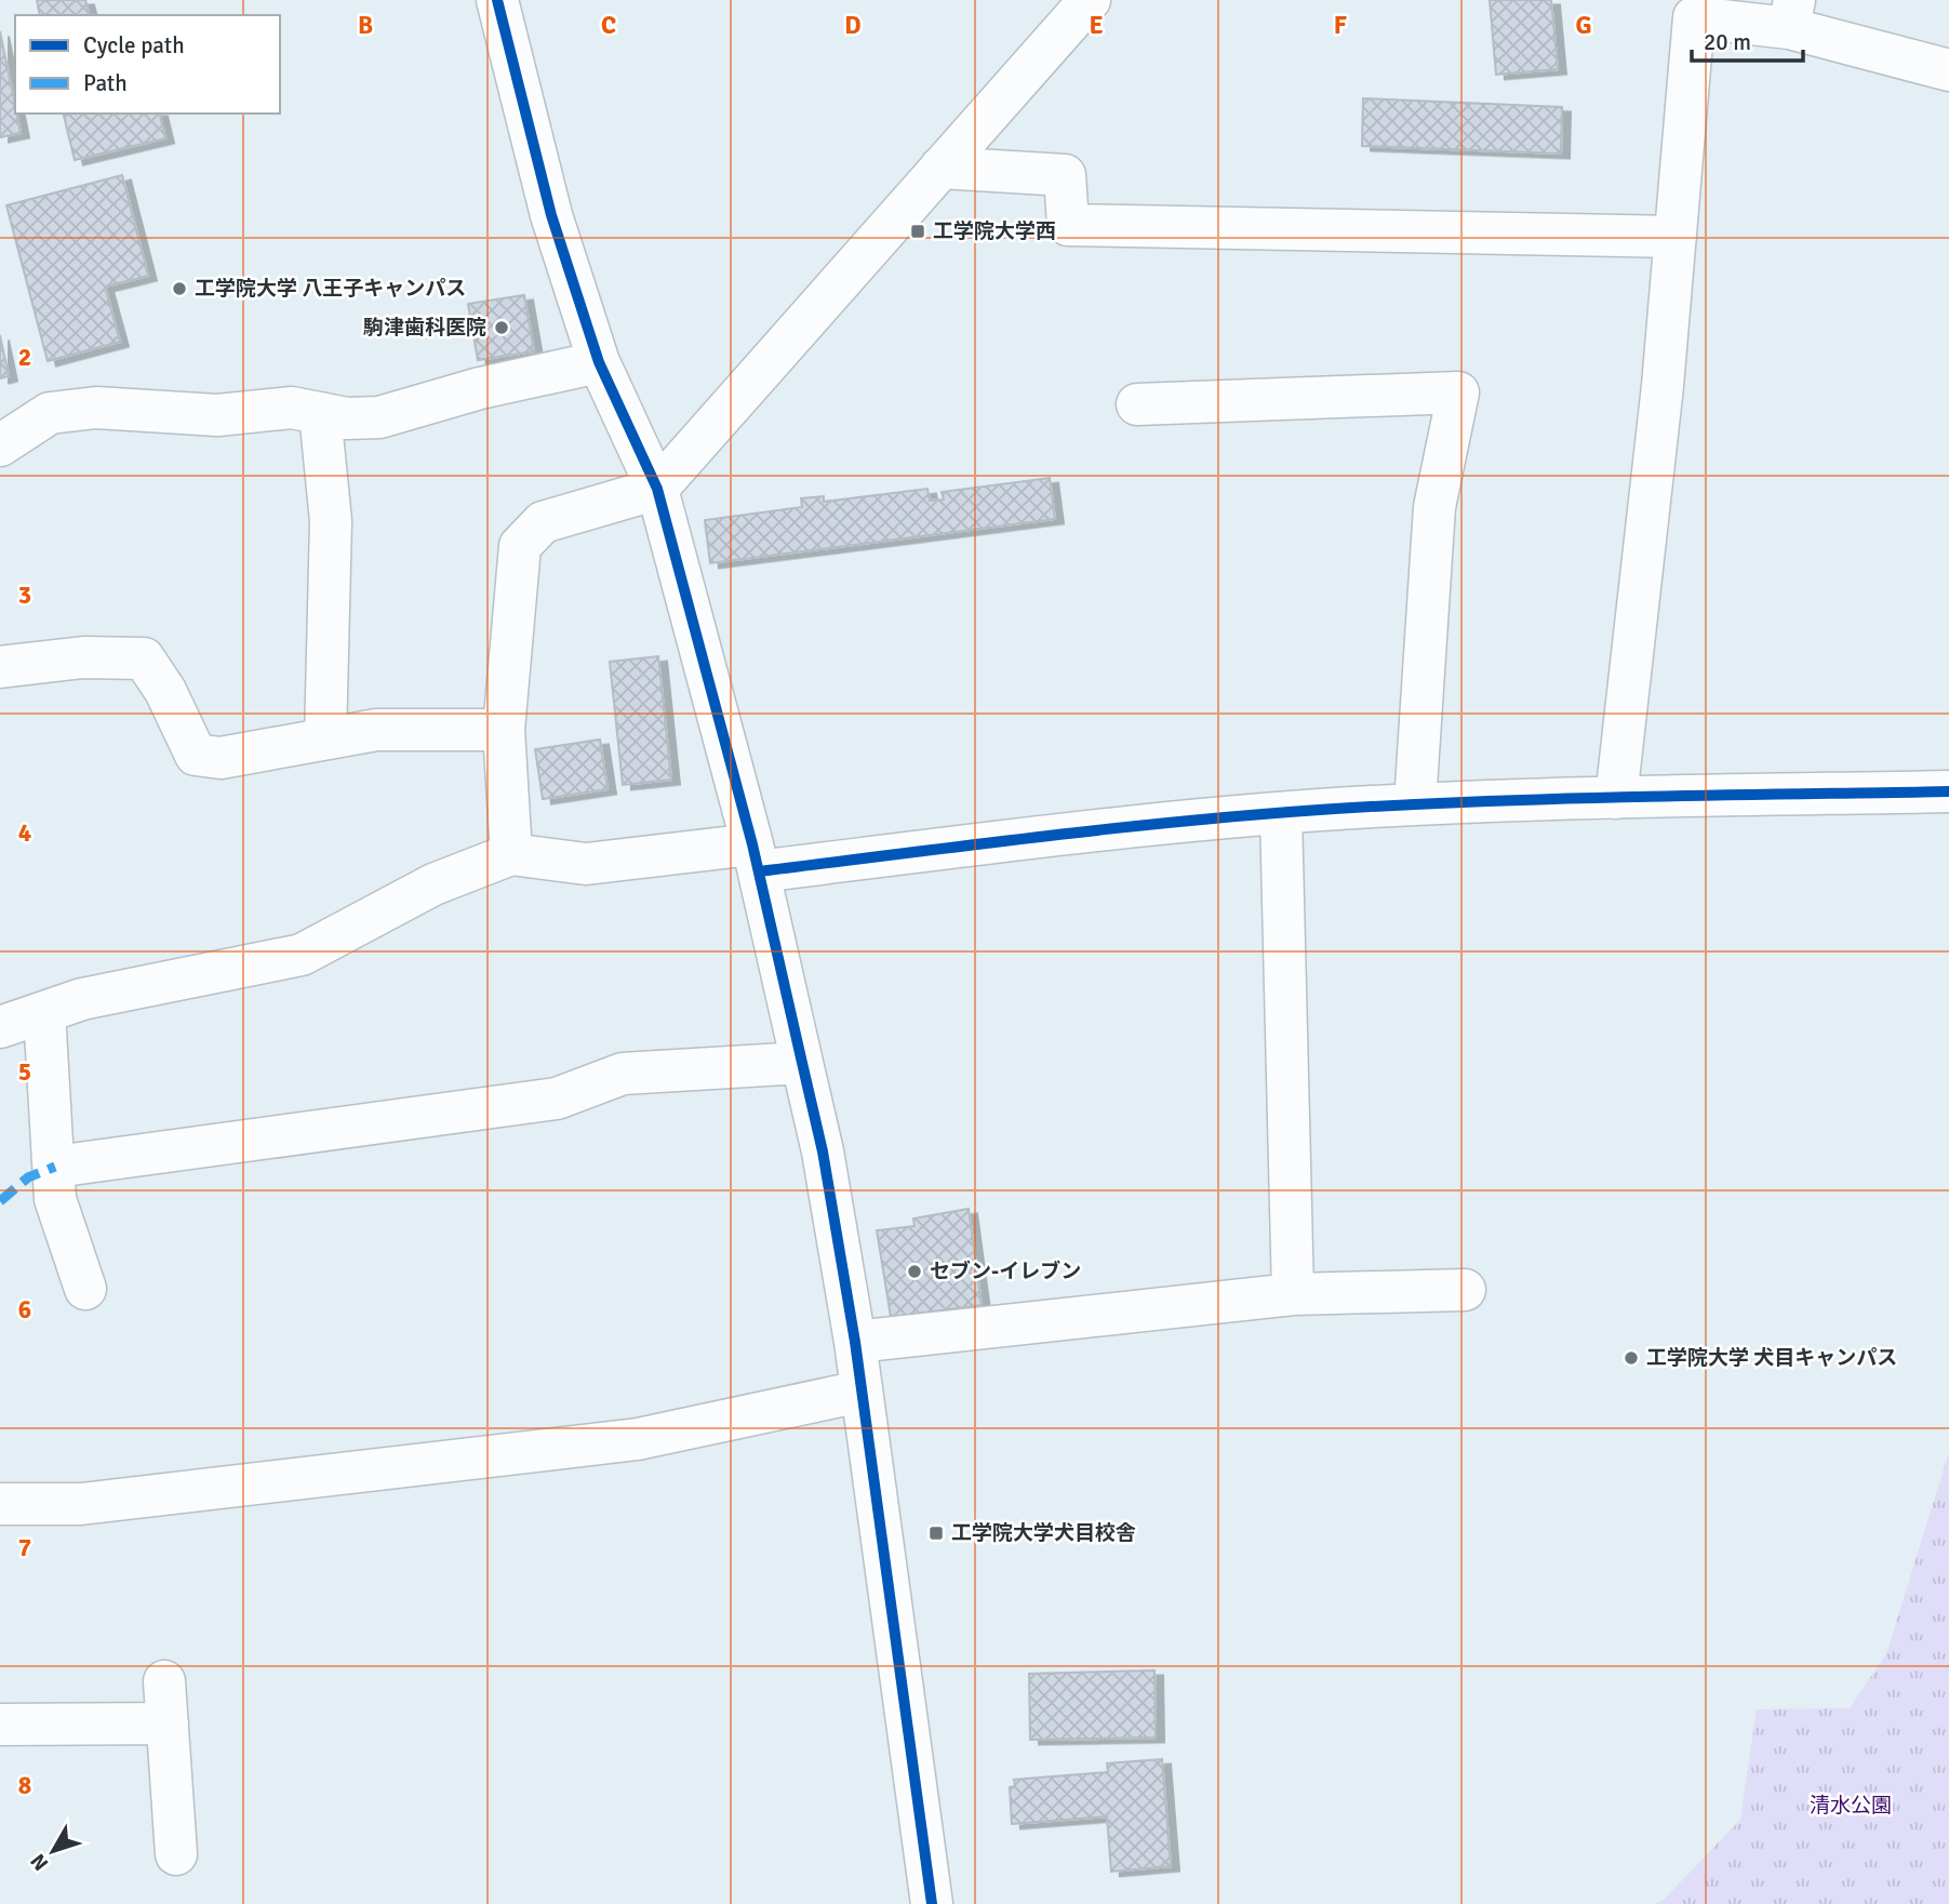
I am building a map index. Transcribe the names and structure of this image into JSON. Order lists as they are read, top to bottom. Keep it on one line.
{"parks":["清水公園"],"places":{"transit":["工学院大学西","工学院大学犬目校舎"],"other":["工学院大学 八王子キャンパス","駒津歯科医院","セブン-イレブン","工学院大学 犬目キャンパス"]},"legend":["Cycle path","Path"],"scale_bar":"20 m","north":"bottom left","grid":{"columns":["B","C","D","E","F","G"],"rows":["2","3","4","5","6","7","8"]}}
